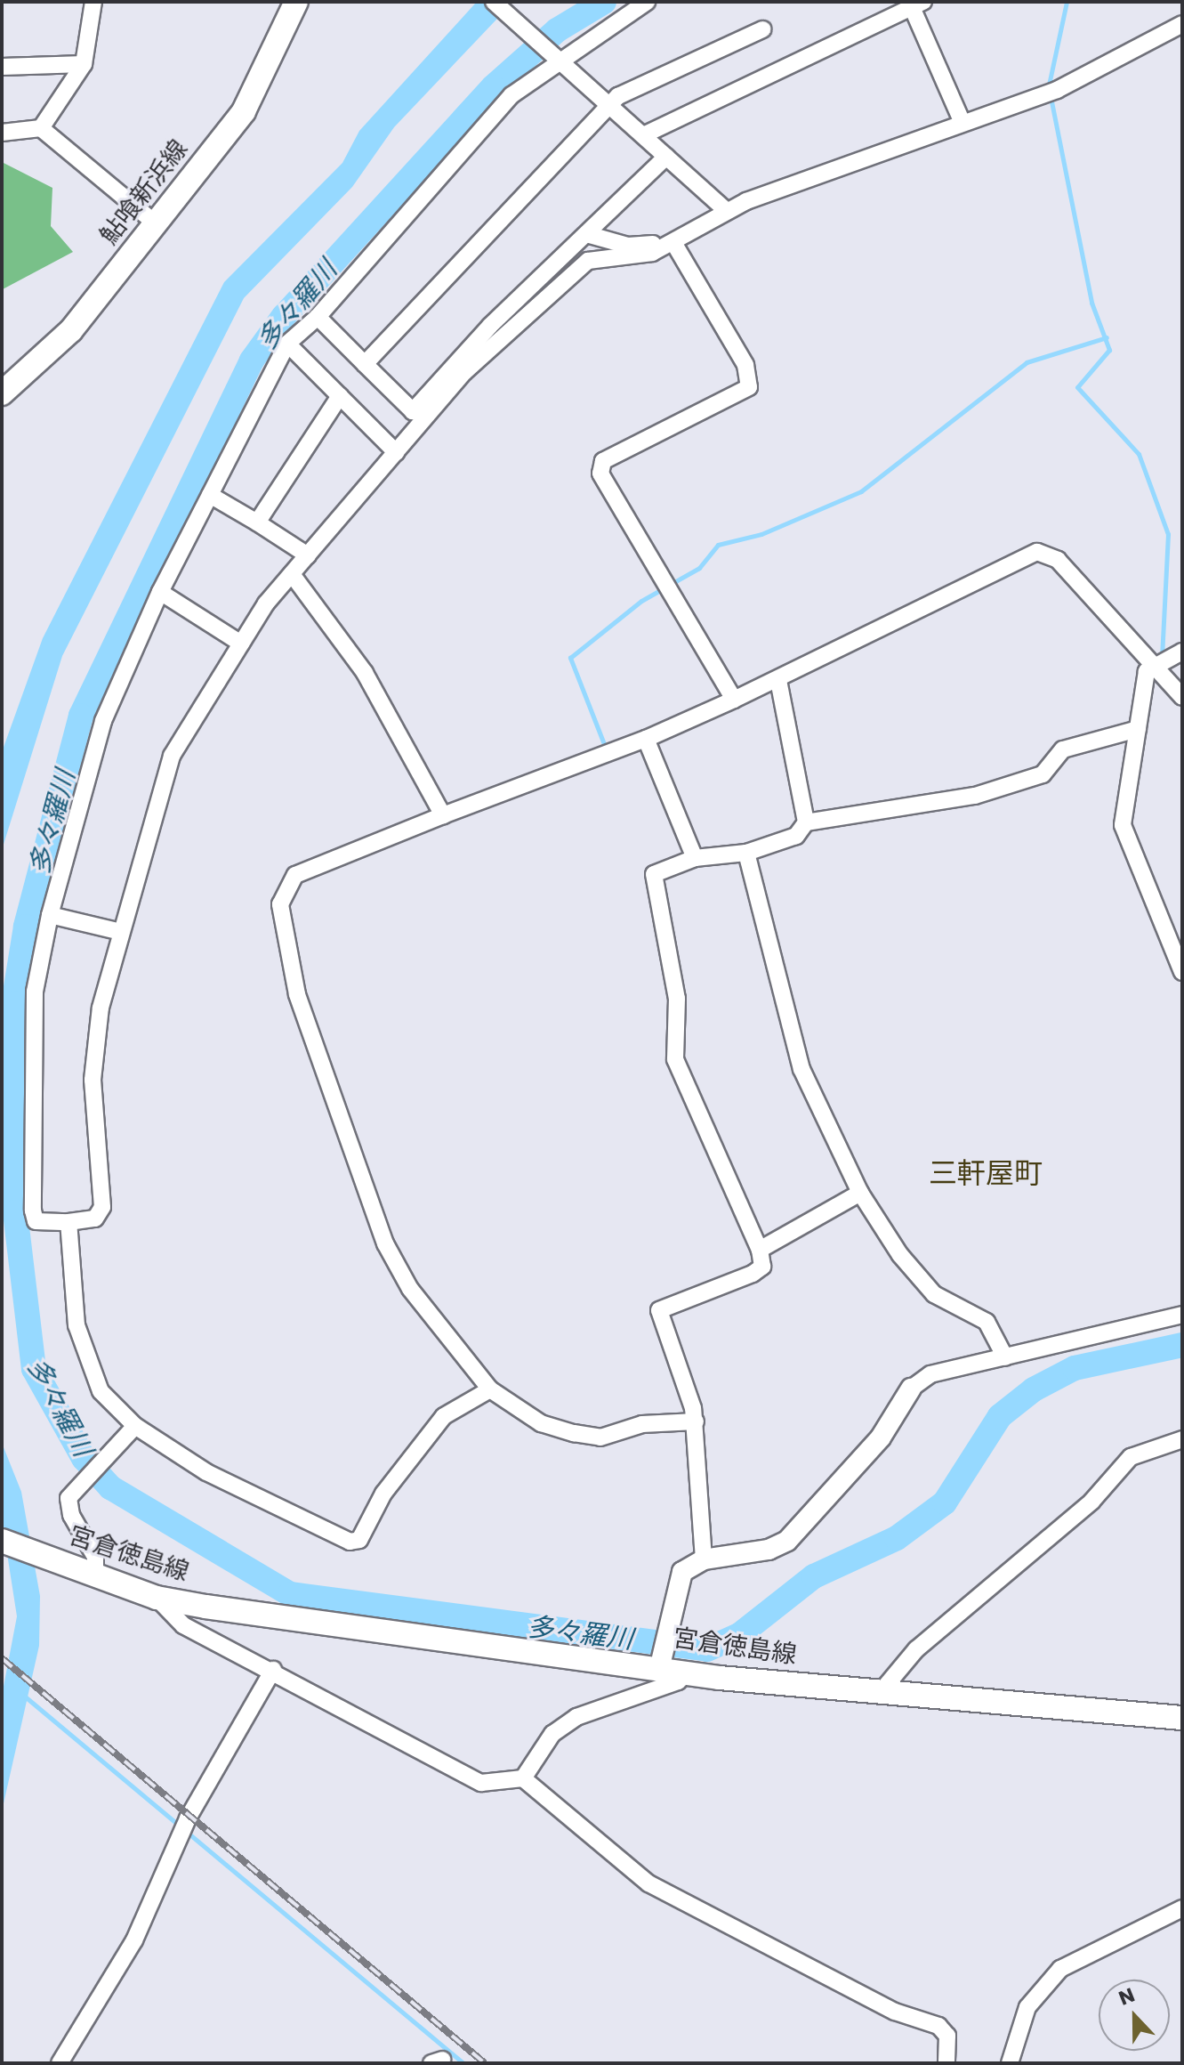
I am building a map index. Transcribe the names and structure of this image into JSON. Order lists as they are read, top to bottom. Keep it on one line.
{"streets":{"main road":["鮎喰新浜線","宮倉徳島線"]},"districts":["三軒屋町"],"water":["多々羅川"],"north":"top"}
